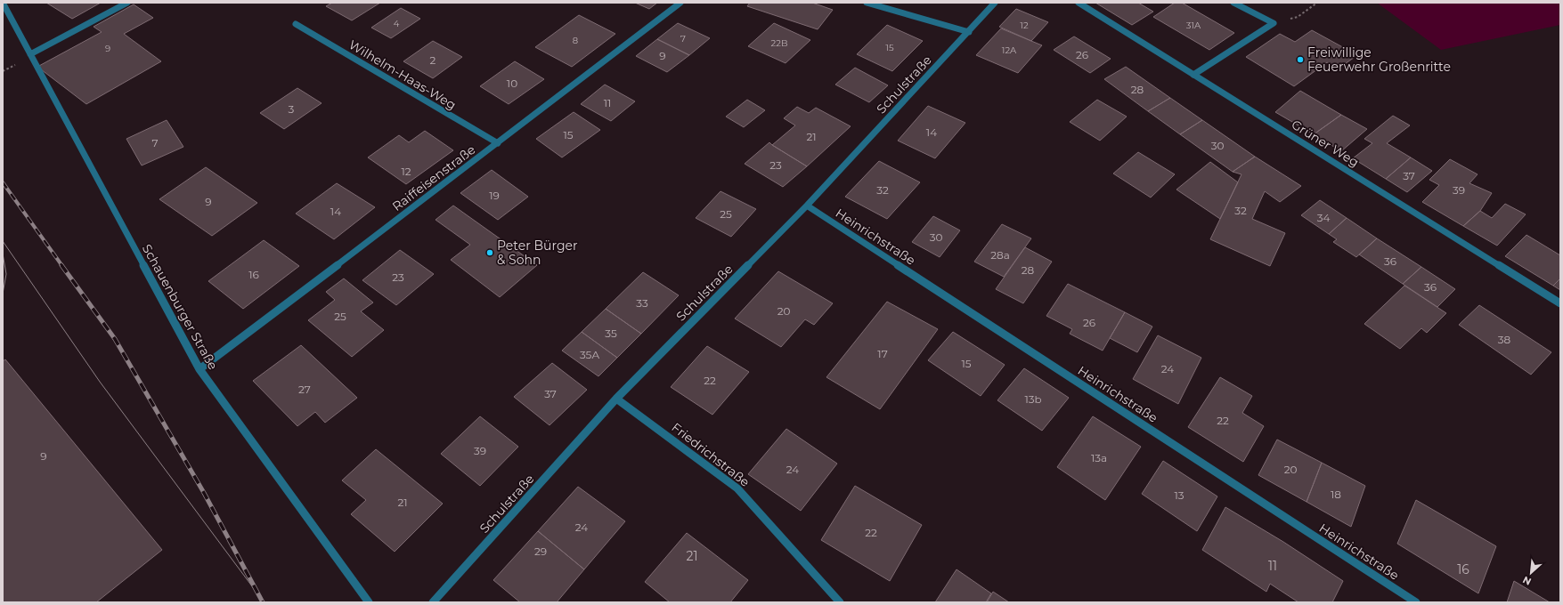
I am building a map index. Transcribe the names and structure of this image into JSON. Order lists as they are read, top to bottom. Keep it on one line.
{"streets":{"street":["Wilhelm-Haas-Weg","Schulstraße","Grüner Weg","Raiffeisenstraße","Heinrichstraße","Schauenburger Straße","Friedrichstraße"]},"crossings":[["Wilhelm-Haas-Weg","Raiffeisenstraße"],["Schulstraße","Heinrichstraße"],["Schulstraße","Friedrichstraße"],["Raiffeisenstraße","Schauenburger Straße"]],"places":["Freiwillige Feuerwehr Großenritte","Peter Bürger & Sohn"],"house_numbers":["4","12","31A","7","8","22B","15","9","12A","26","9","2","10","28","11","3","14","15","21","7","30","23","12","37","32","39","19","9","32","14","25","34","30","28a","36","28","16","23","36","33","20","25","26","35","38","17","35A","15","24","22","27","37","13b","22","39","9","13a","24","20","18","13","21","24","22","29","21","11","16"],"north":"bottom left"}
